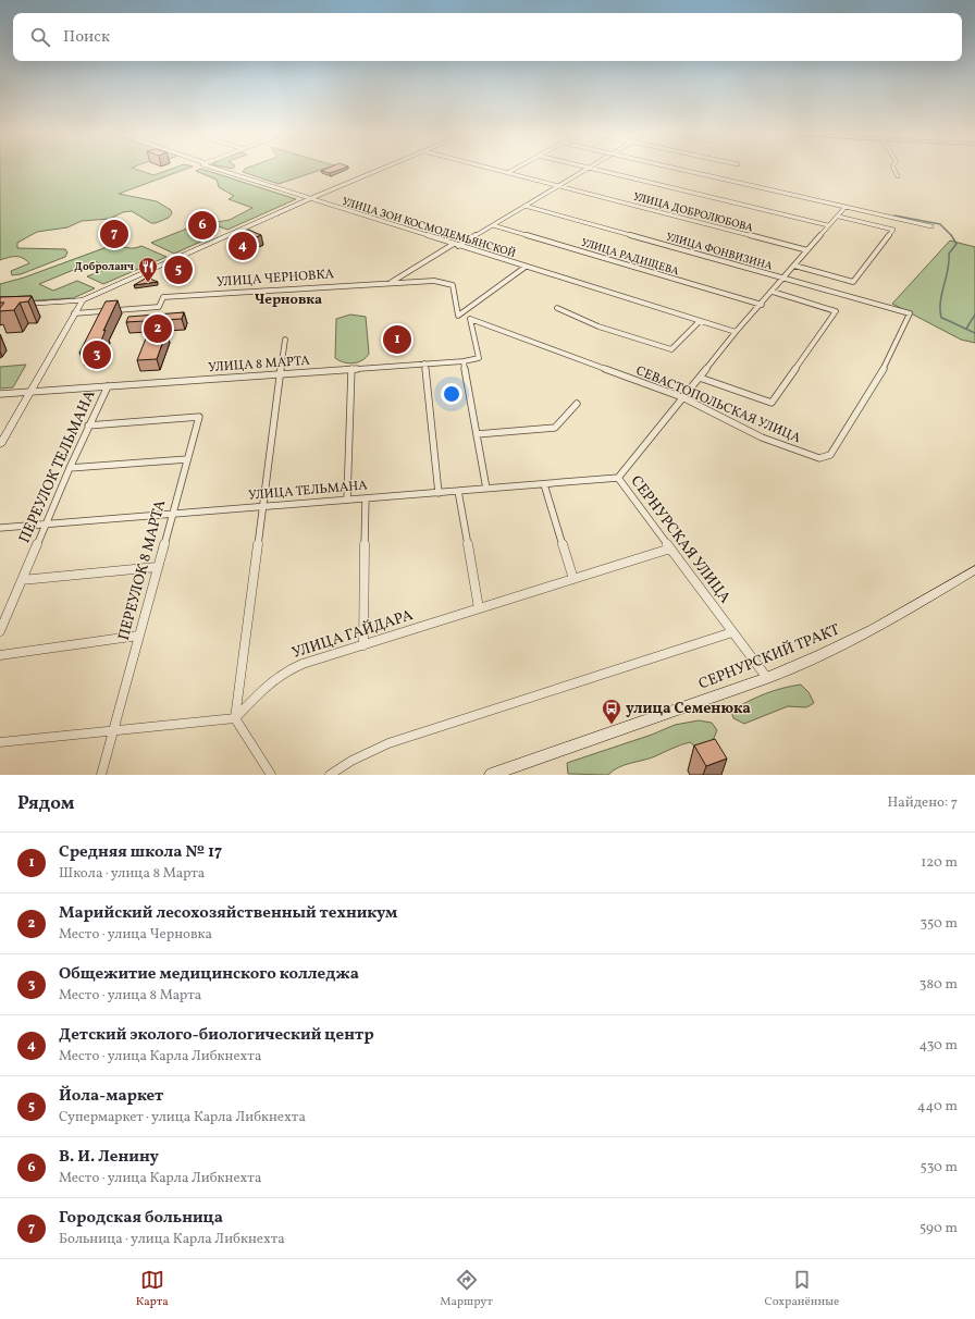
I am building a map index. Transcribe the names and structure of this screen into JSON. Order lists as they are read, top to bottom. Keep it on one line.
{"streets":{"main road":["СЕРНУРСКИЙ ТРАКТ"],"street":["УЛИЦА ДОБРОЛЮБОВА","УЛИЦА ЗОИ КОСМОДЕМЬЯНСКОЙ","УЛИЦА ФОНВИЗИНА","УЛИЦА РАДИЩЕВА","УЛИЦА ЧЕРНОВКА","УЛИЦА 8 МАРТА","СЕВАСТОПОЛЬСКАЯ УЛИЦА","ПЕРЕУЛОК ТЕЛЬМАНА","УЛИЦА ТЕЛЬМАНА","СЕРНУРСКАЯ УЛИЦА","ПЕРЕУЛОК 8 МАРТА","УЛИЦА ГАЙДАРА"]},"crossings":[["УЛИЦА ДОБРОЛЮБОВА","СЕРНУРСКАЯ УЛИЦА"],["УЛИЦА ЗОИ КОСМОДЕМЬЯНСКОЙ","УЛИЦА ЧЕРНОВКА"],["УЛИЦА ЗОИ КОСМОДЕМЬЯНСКОЙ","СЕРНУРСКАЯ УЛИЦА"],["УЛИЦА ФОНВИЗИНА","СЕВАСТОПОЛЬСКАЯ УЛИЦА"],["УЛИЦА ФОНВИЗИНА","СЕРНУРСКАЯ УЛИЦА"],["УЛИЦА РАДИЩЕВА","СЕРНУРСКАЯ УЛИЦА"],["УЛИЦА 8 МАРТА","СЕВАСТОПОЛЬСКАЯ УЛИЦА"],["УЛИЦА 8 МАРТА","ПЕРЕУЛОК ТЕЛЬМАНА"],["СЕВАСТОПОЛЬСКАЯ УЛИЦА","СЕРНУРСКАЯ УЛИЦА"],["ПЕРЕУЛОК ТЕЛЬМАНА","УЛИЦА ТЕЛЬМАНА"],["ПЕРЕУЛОК ТЕЛЬМАНА","ПЕРЕУЛОК 8 МАРТА"],["УЛИЦА ТЕЛЬМАНА","СЕРНУРСКАЯ УЛИЦА"],["УЛИЦА ТЕЛЬМАНА","ПЕРЕУЛОК 8 МАРТА"],["СЕРНУРСКАЯ УЛИЦА","УЛИЦА ГАЙДАРА"],["СЕРНУРСКАЯ УЛИЦА","СЕРНУРСКИЙ ТРАКТ"]],"districts":["Черновка"],"places":{"restaurant":["Доброланч"],"bus stop":["улица Семенюка"]},"page":{"search":"Поиск","pins":["6","7","4","5","2","1","3"],"heading":["Рядом","Найдено: 7"],"list":[{"mark":"1","name":"Средняя школа № 17","note":"Школа · улица 8 Марта","value":"120 m"},{"mark":"2","name":"Марийский лесохозяйственный техникум","note":"Место · улица Черновка","value":"350 m"},{"mark":"3","name":"Общежитие медицинского колледжа","note":"Место · улица 8 Марта","value":"380 m"},{"mark":"4","name":"Детский эколого-биологический центр","note":"Место · улица Карла Либкнехта","value":"430 m"},{"mark":"5","name":"Йола-маркет","note":"Супермаркет · улица Карла Либкнехта","value":"440 m"},{"mark":"6","name":"В. И. Ленину","note":"Место · улица Карла Либкнехта","value":"530 m"},{"mark":"7","name":"Городская больница","note":"Больница · улица Карла Либкнехта","value":"590 m"}],"nav":["Карта","Маршрут","Сохранённые"]}}
